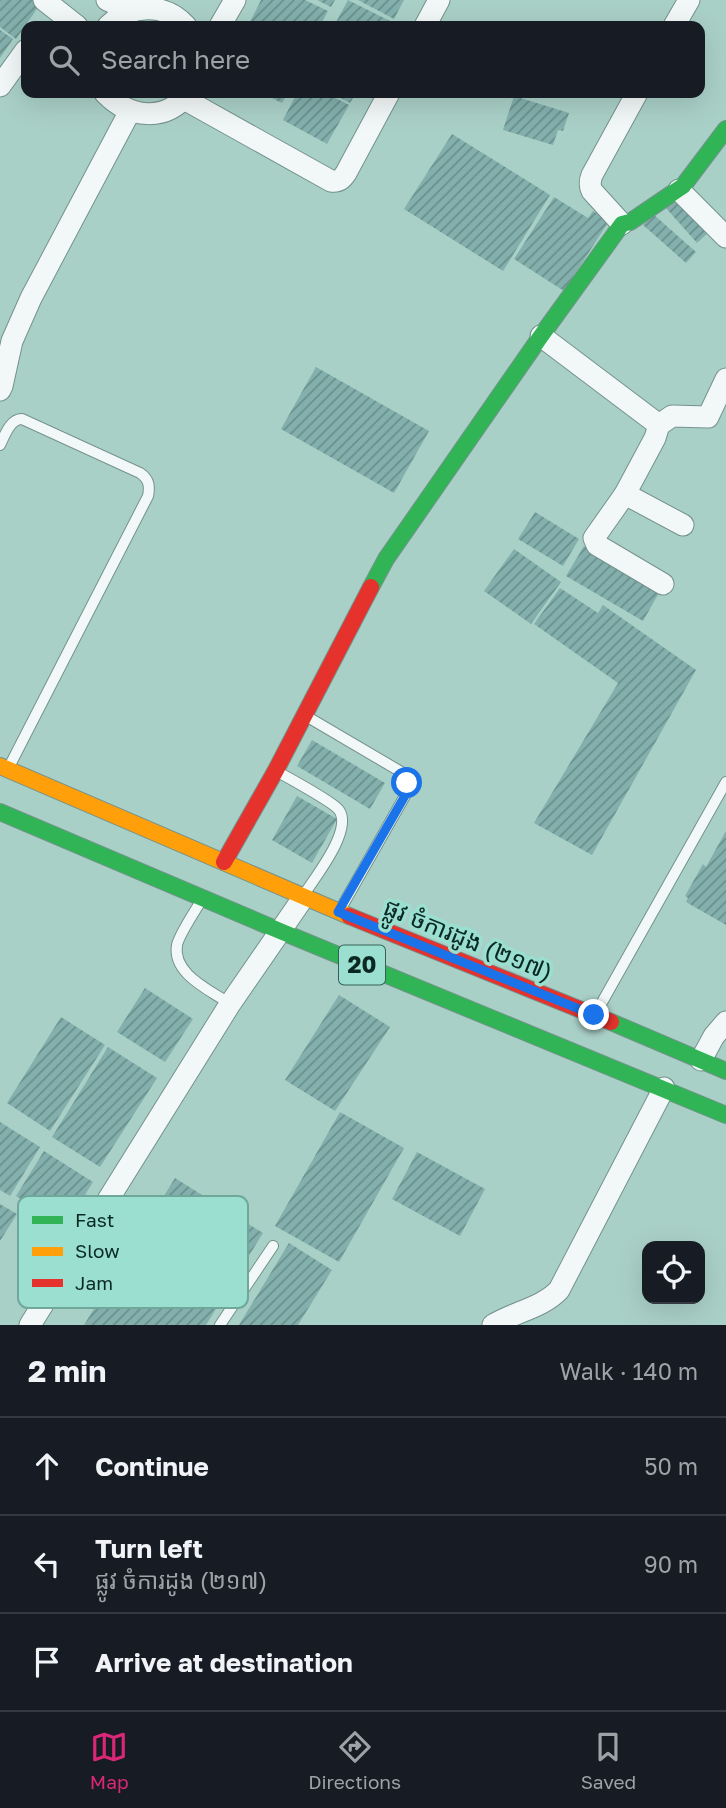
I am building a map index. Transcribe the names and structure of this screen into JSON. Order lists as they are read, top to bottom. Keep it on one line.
{"streets":{"main road":["ផ្លូវ ចំការដូង (២១៧)","20"]},"legend":["Fast","Slow","Jam"],"page":{"search":"Search here","heading":["2 min","Walk · 140 m"],"list":[["Continue","50 m"],["Turn left","ផ្លូវ ចំការដូង (២១៧)","90 m"],"Arrive at destination"],"nav":["Map","Directions","Saved"]}}
